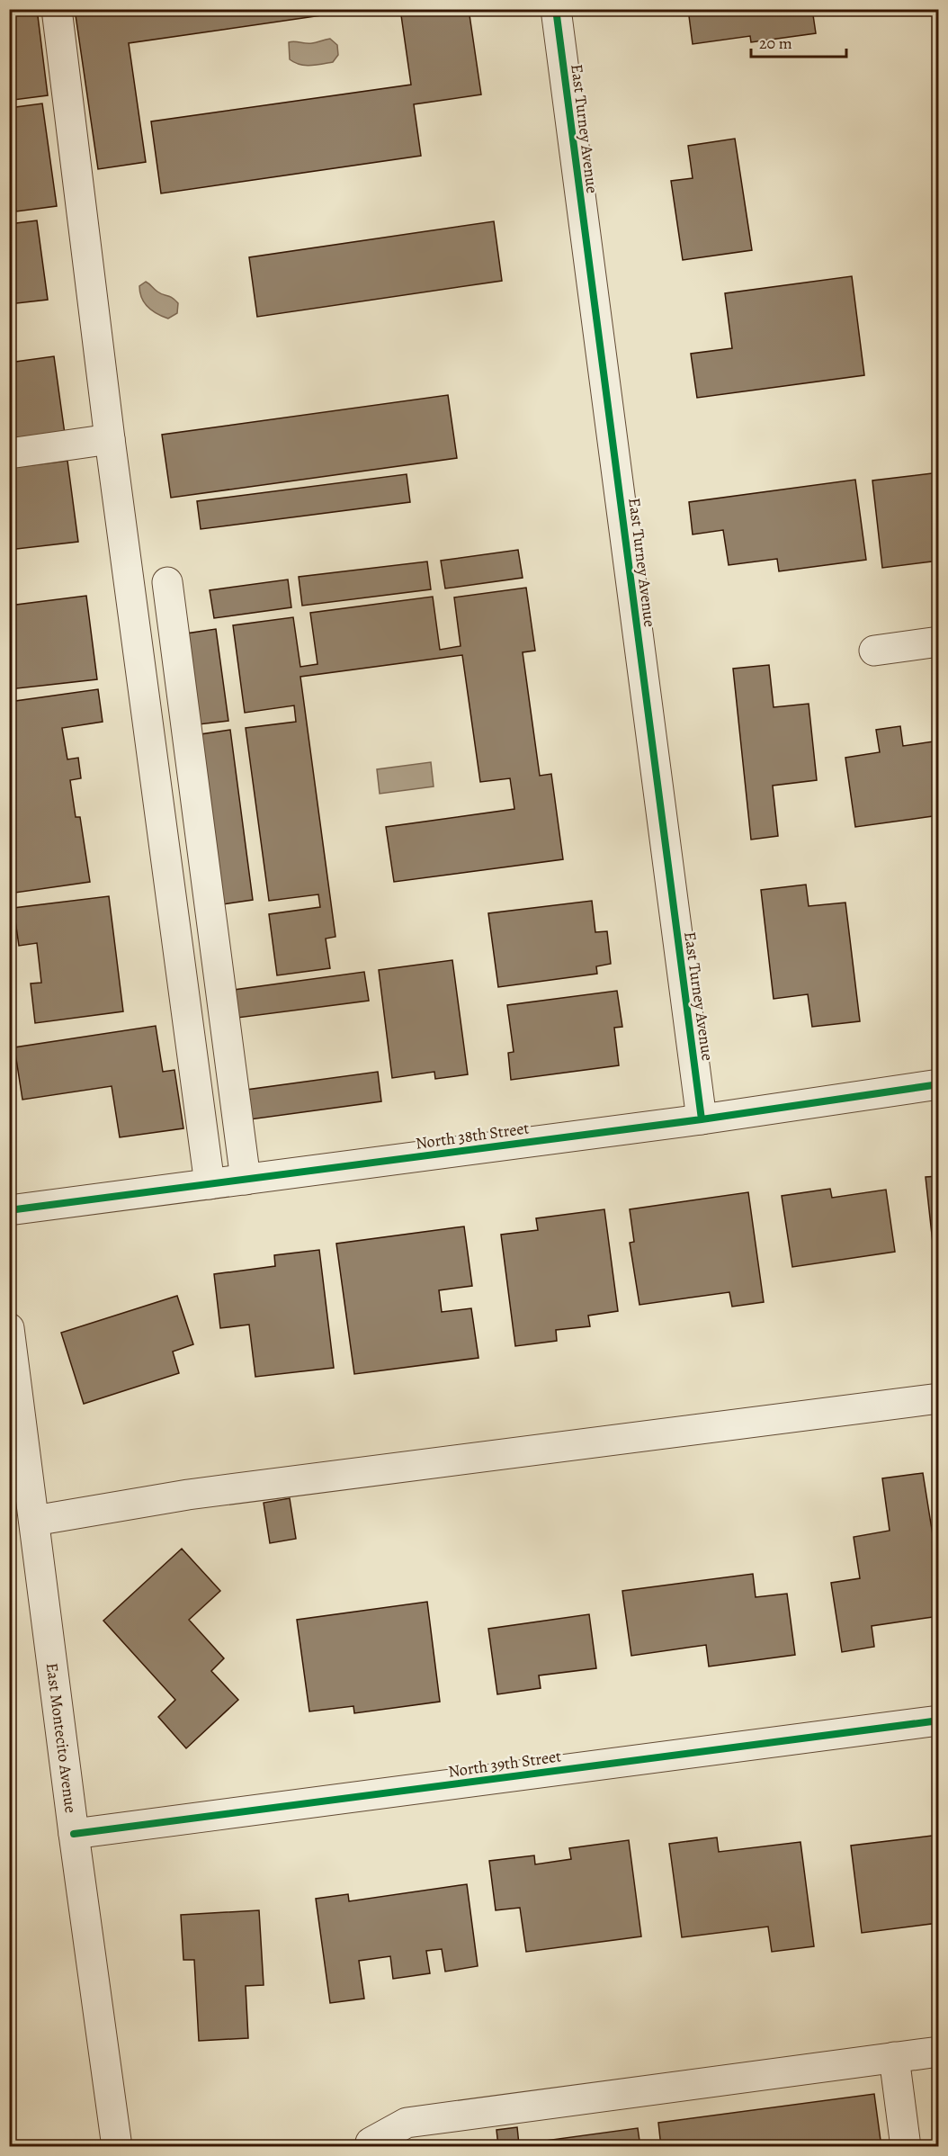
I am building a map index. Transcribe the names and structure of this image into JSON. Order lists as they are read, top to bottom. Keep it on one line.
{"streets":{"street":["East Turney Avenue","North 38th Street","East Montecito Avenue","North 39th Street"]},"crossings":[["East Turney Avenue","North 38th Street"],["East Montecito Avenue","North 39th Street"]],"scale_bar":"20 m"}
